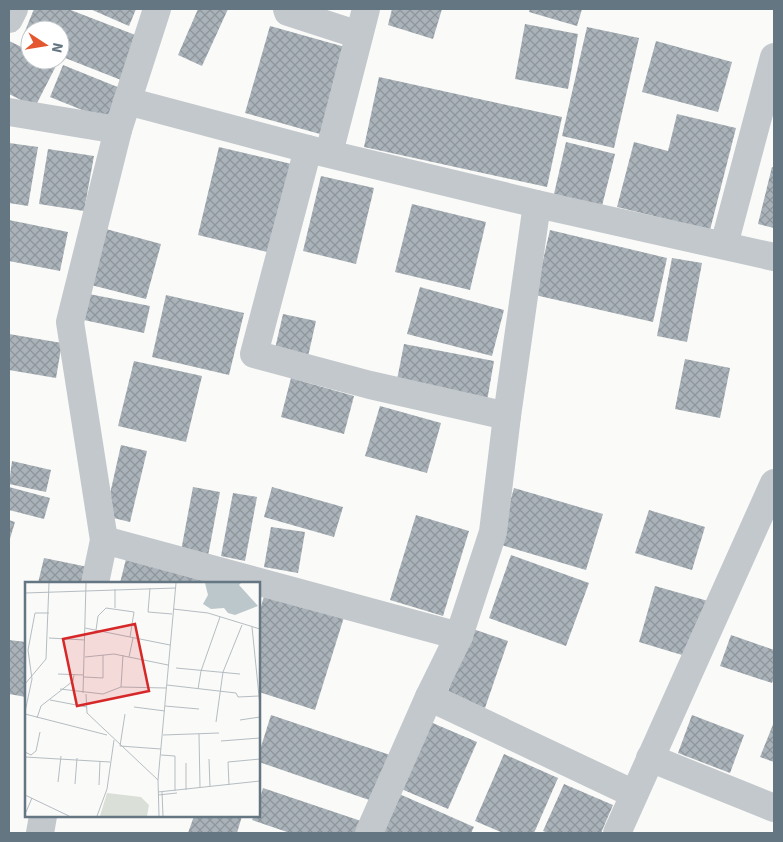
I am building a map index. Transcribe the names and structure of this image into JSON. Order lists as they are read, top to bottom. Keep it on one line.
{"north":"right"}
